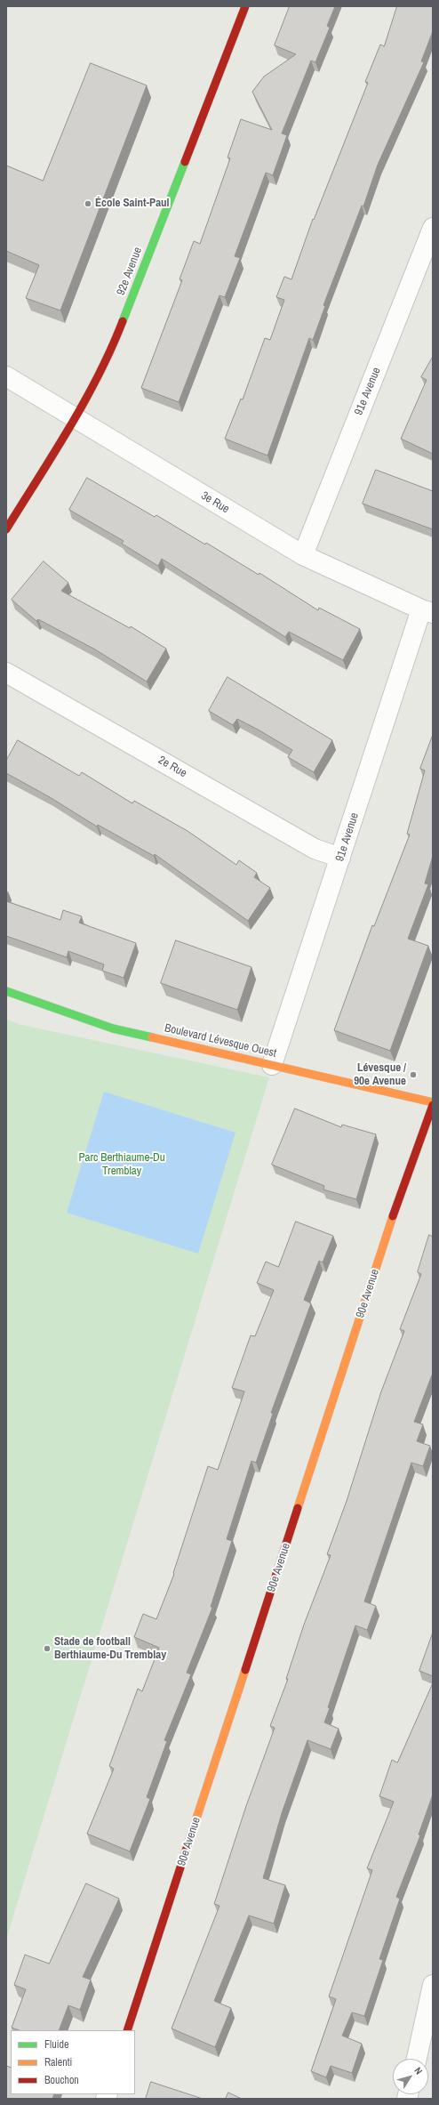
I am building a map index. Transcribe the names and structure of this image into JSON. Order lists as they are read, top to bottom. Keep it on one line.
{"streets":{"street":["92e Avenue","91e Avenue","3e Rue","2e Rue","Boulevard Lévesque Ouest","90e Avenue"]},"crossings":[["92e Avenue","3e Rue"],["91e Avenue","3e Rue"],["91e Avenue","2e Rue"],["91e Avenue","Boulevard Lévesque Ouest"],["Boulevard Lévesque Ouest","90e Avenue"]],"parks":["Parc Berthiaume-Du Tremblay"],"places":["École Saint-Paul","Lévesque / 90e Avenue","Stade de football Berthiaume-Du Tremblay"],"legend":["Fluide","Ralenti","Bouchon"],"north":"top right"}
